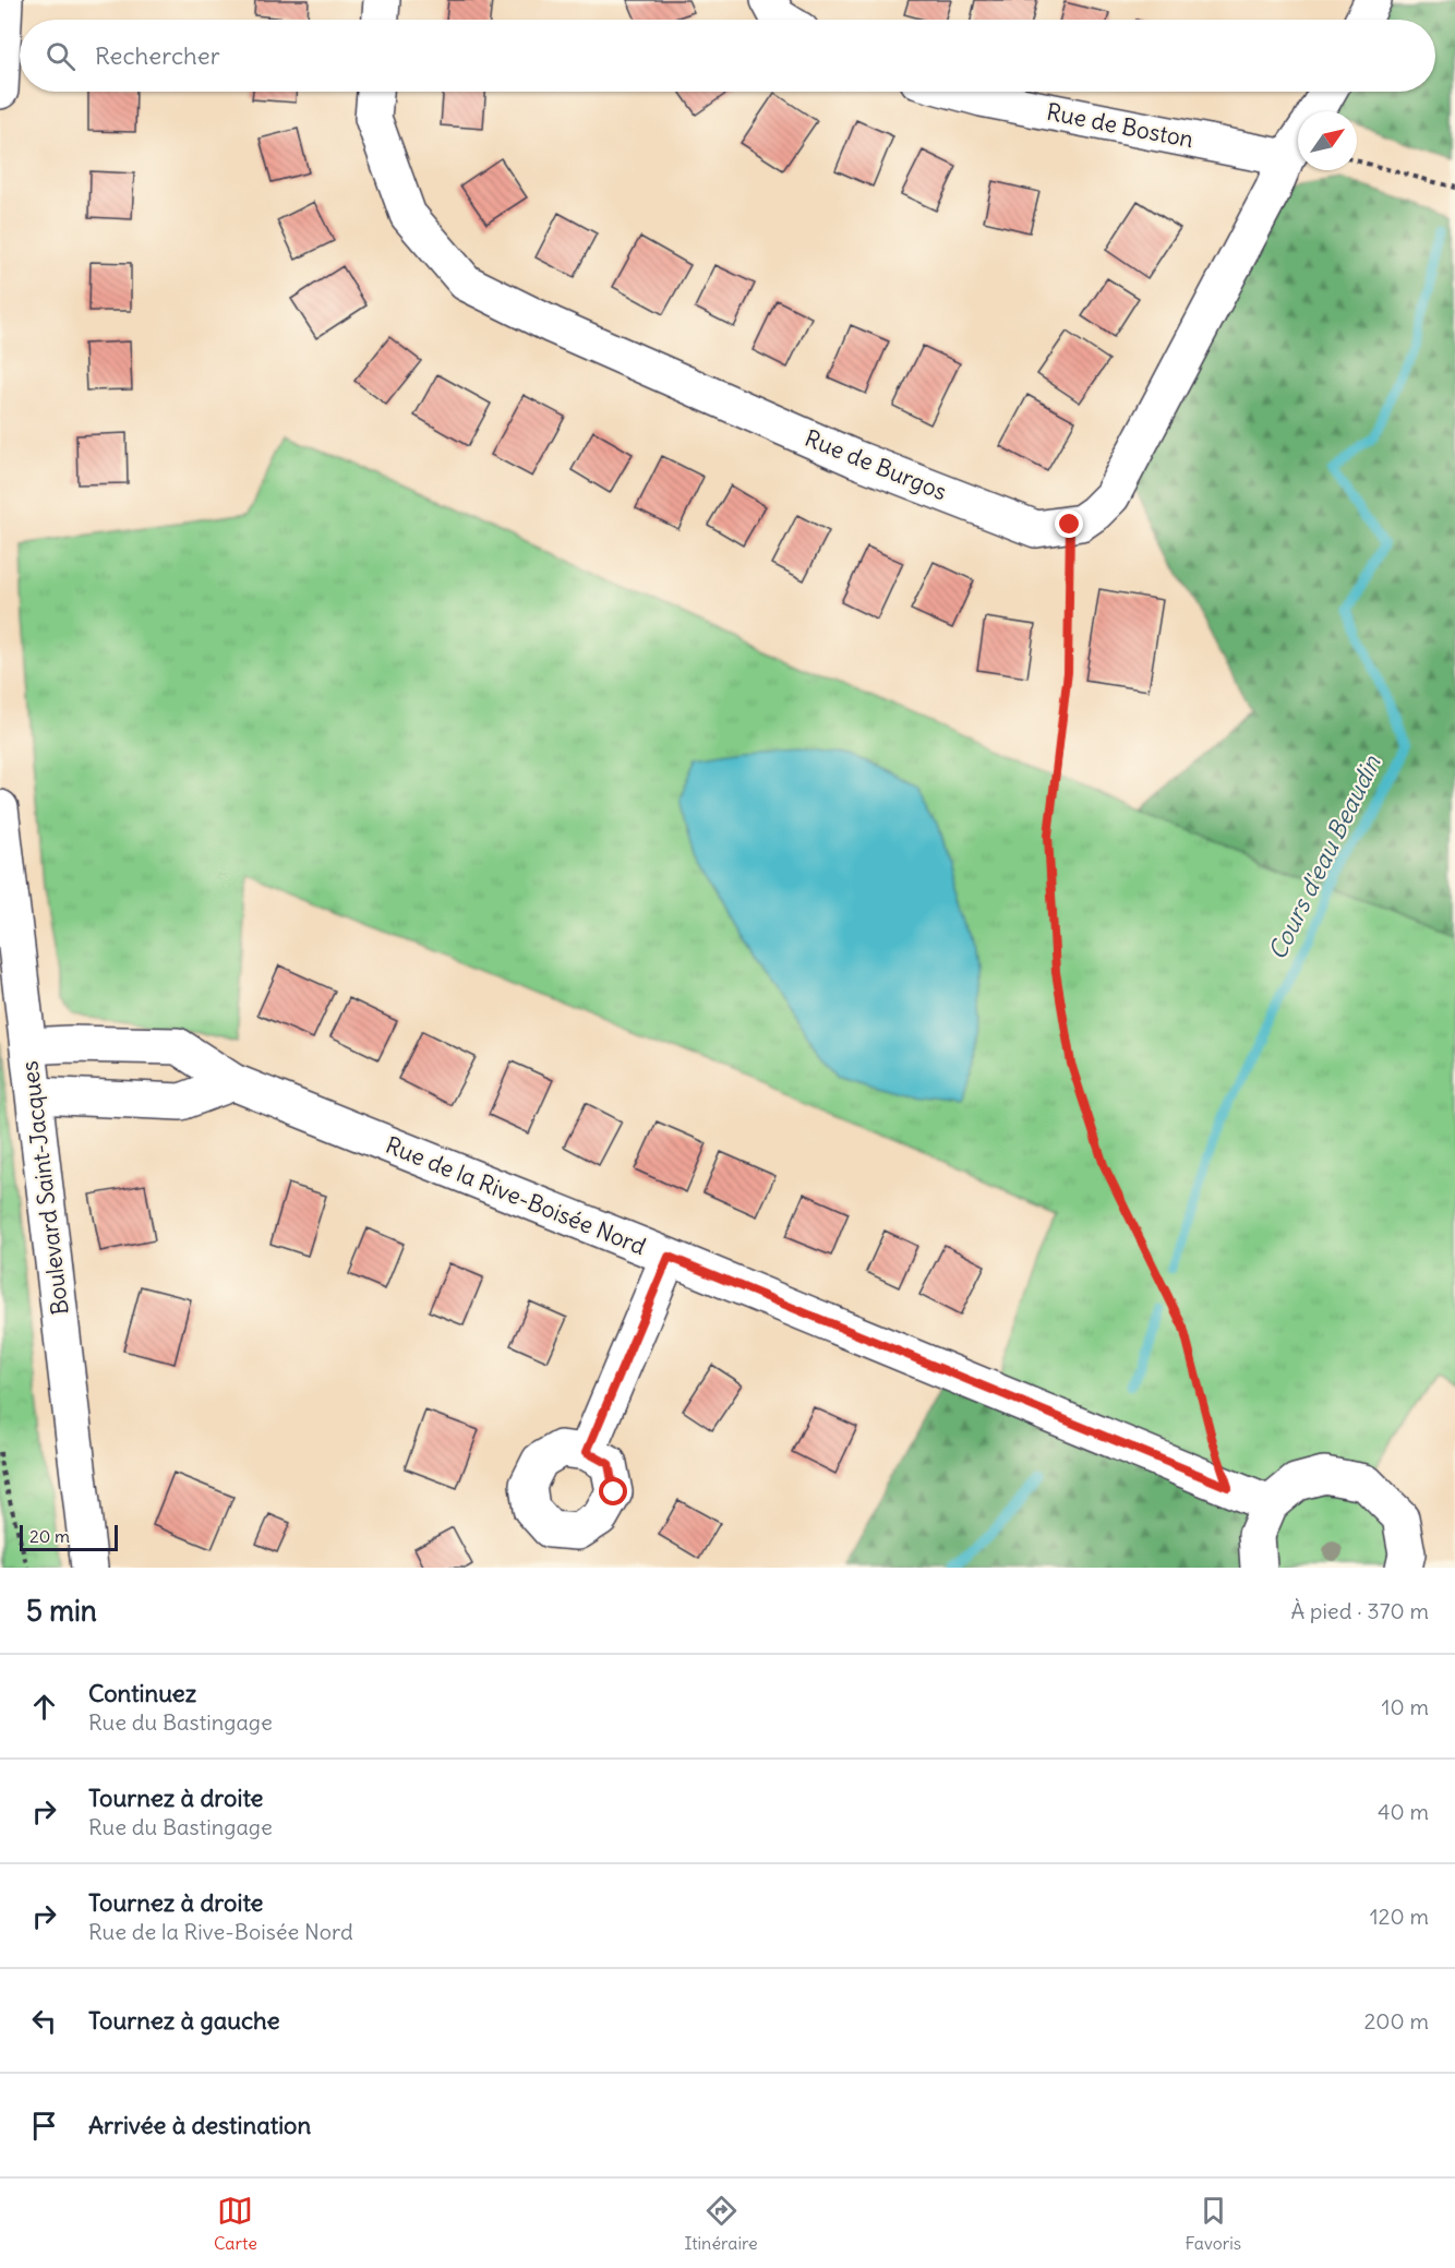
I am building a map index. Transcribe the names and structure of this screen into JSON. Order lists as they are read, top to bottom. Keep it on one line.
{"streets":{"street":["Rue de Boston","Rue de Burgos","Boulevard Saint-Jacques","Rue de la Rive-Boisée Nord"]},"crossings":[["Rue de Boston","Rue de Burgos"],["Boulevard Saint-Jacques","Rue de la Rive-Boisée Nord"]],"water":["Cours d'eau Beaudin"],"scale_bar":"20 m","north":"top right","page":{"search":"Rechercher","scale":"20 m","heading":["5 min","À pied · 370 m"],"list":[["Continuez","Rue du Bastingage","10 m"],["Tournez à droite","Rue du Bastingage","40 m"],["Tournez à droite","Rue de la Rive-Boisée Nord","120 m"],["Tournez à gauche","200 m"],"Arrivée à destination"],"nav":["Carte","Itinéraire","Favoris"]}}
